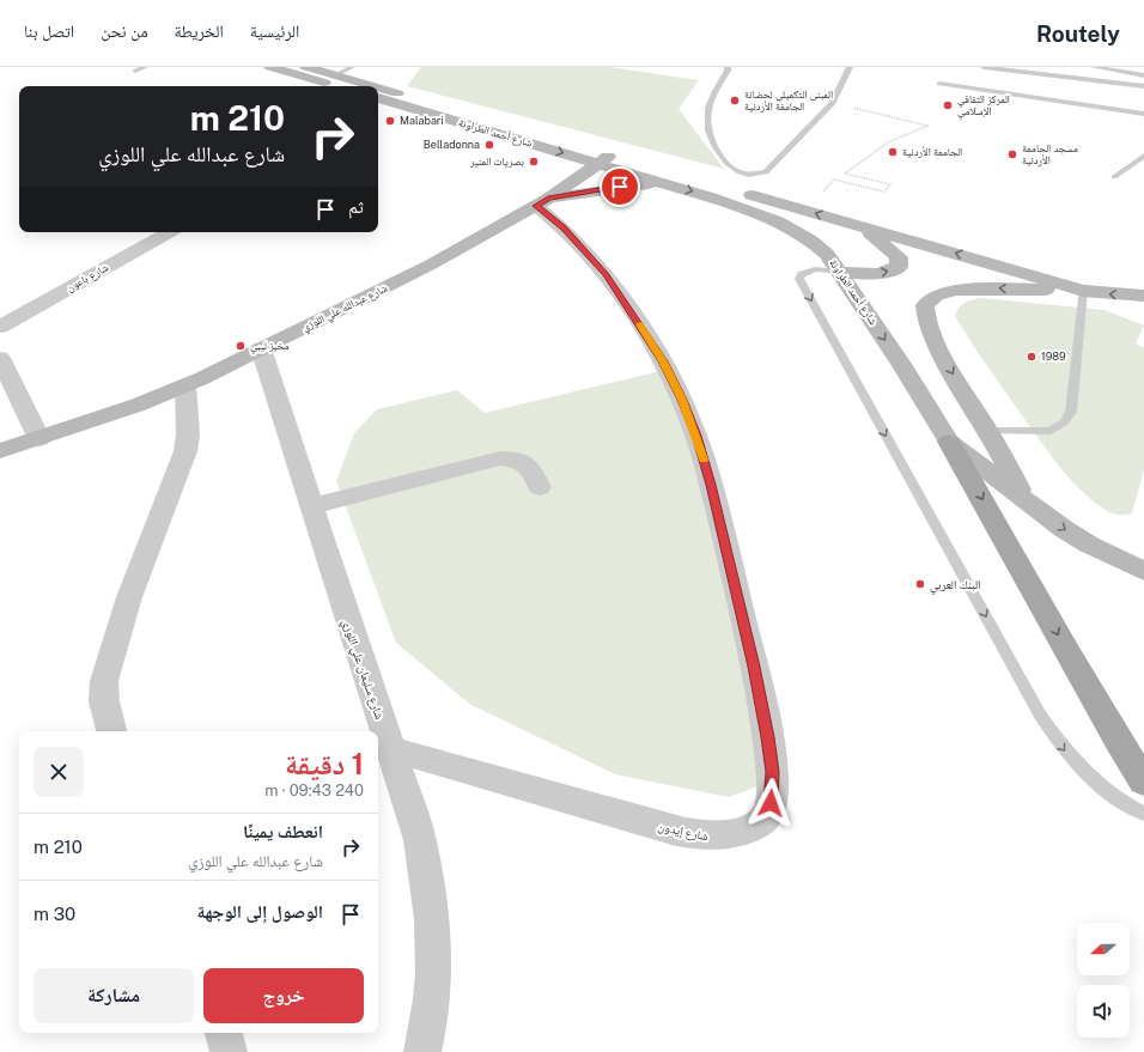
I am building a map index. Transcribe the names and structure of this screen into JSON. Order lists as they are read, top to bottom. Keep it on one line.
{"streets":{"street":["شارع أحمد الطراونة","شارع باعون","شارع عبدالله علي اللوزي","شارع سليمان علي اللوزي","شارع إيدون"]},"crossings":[["شارع أحمد الطراونة","شارع عبدالله علي اللوزي"],["شارع عبدالله علي اللوزي","شارع سليمان علي اللوزي"],["شارع عبدالله علي اللوزي","شارع إيدون"],["شارع سليمان علي اللوزي","شارع إيدون"]],"places":["المبنى التكميلي لحضانة الجامغة الأردنية","المركز الثقافي الإسلامي","Malabari","Belladonna","الجامعة الأردنية","مسجد الجامعة الأردنية","بصريات المنير","مخبز ليبي","1989","البنك العربي"],"north":"left","page":{"header":"Routely","nav":["الرئيسية","الخريطة","من نحن","اتصل بنا"],"turn":["210 m","شارع عبدالله علي اللوزي"],"then":"ثم","heading":["1 دقيقة","240 m · 09:43"],"list":[{"name":"انعطف يمينًا","note":"شارع عبدالله علي اللوزي","value":"210 m"},{"name":"الوصول إلى الوجهة","value":"30 m"}],"buttons":["خروج","مشاركة"]}}
